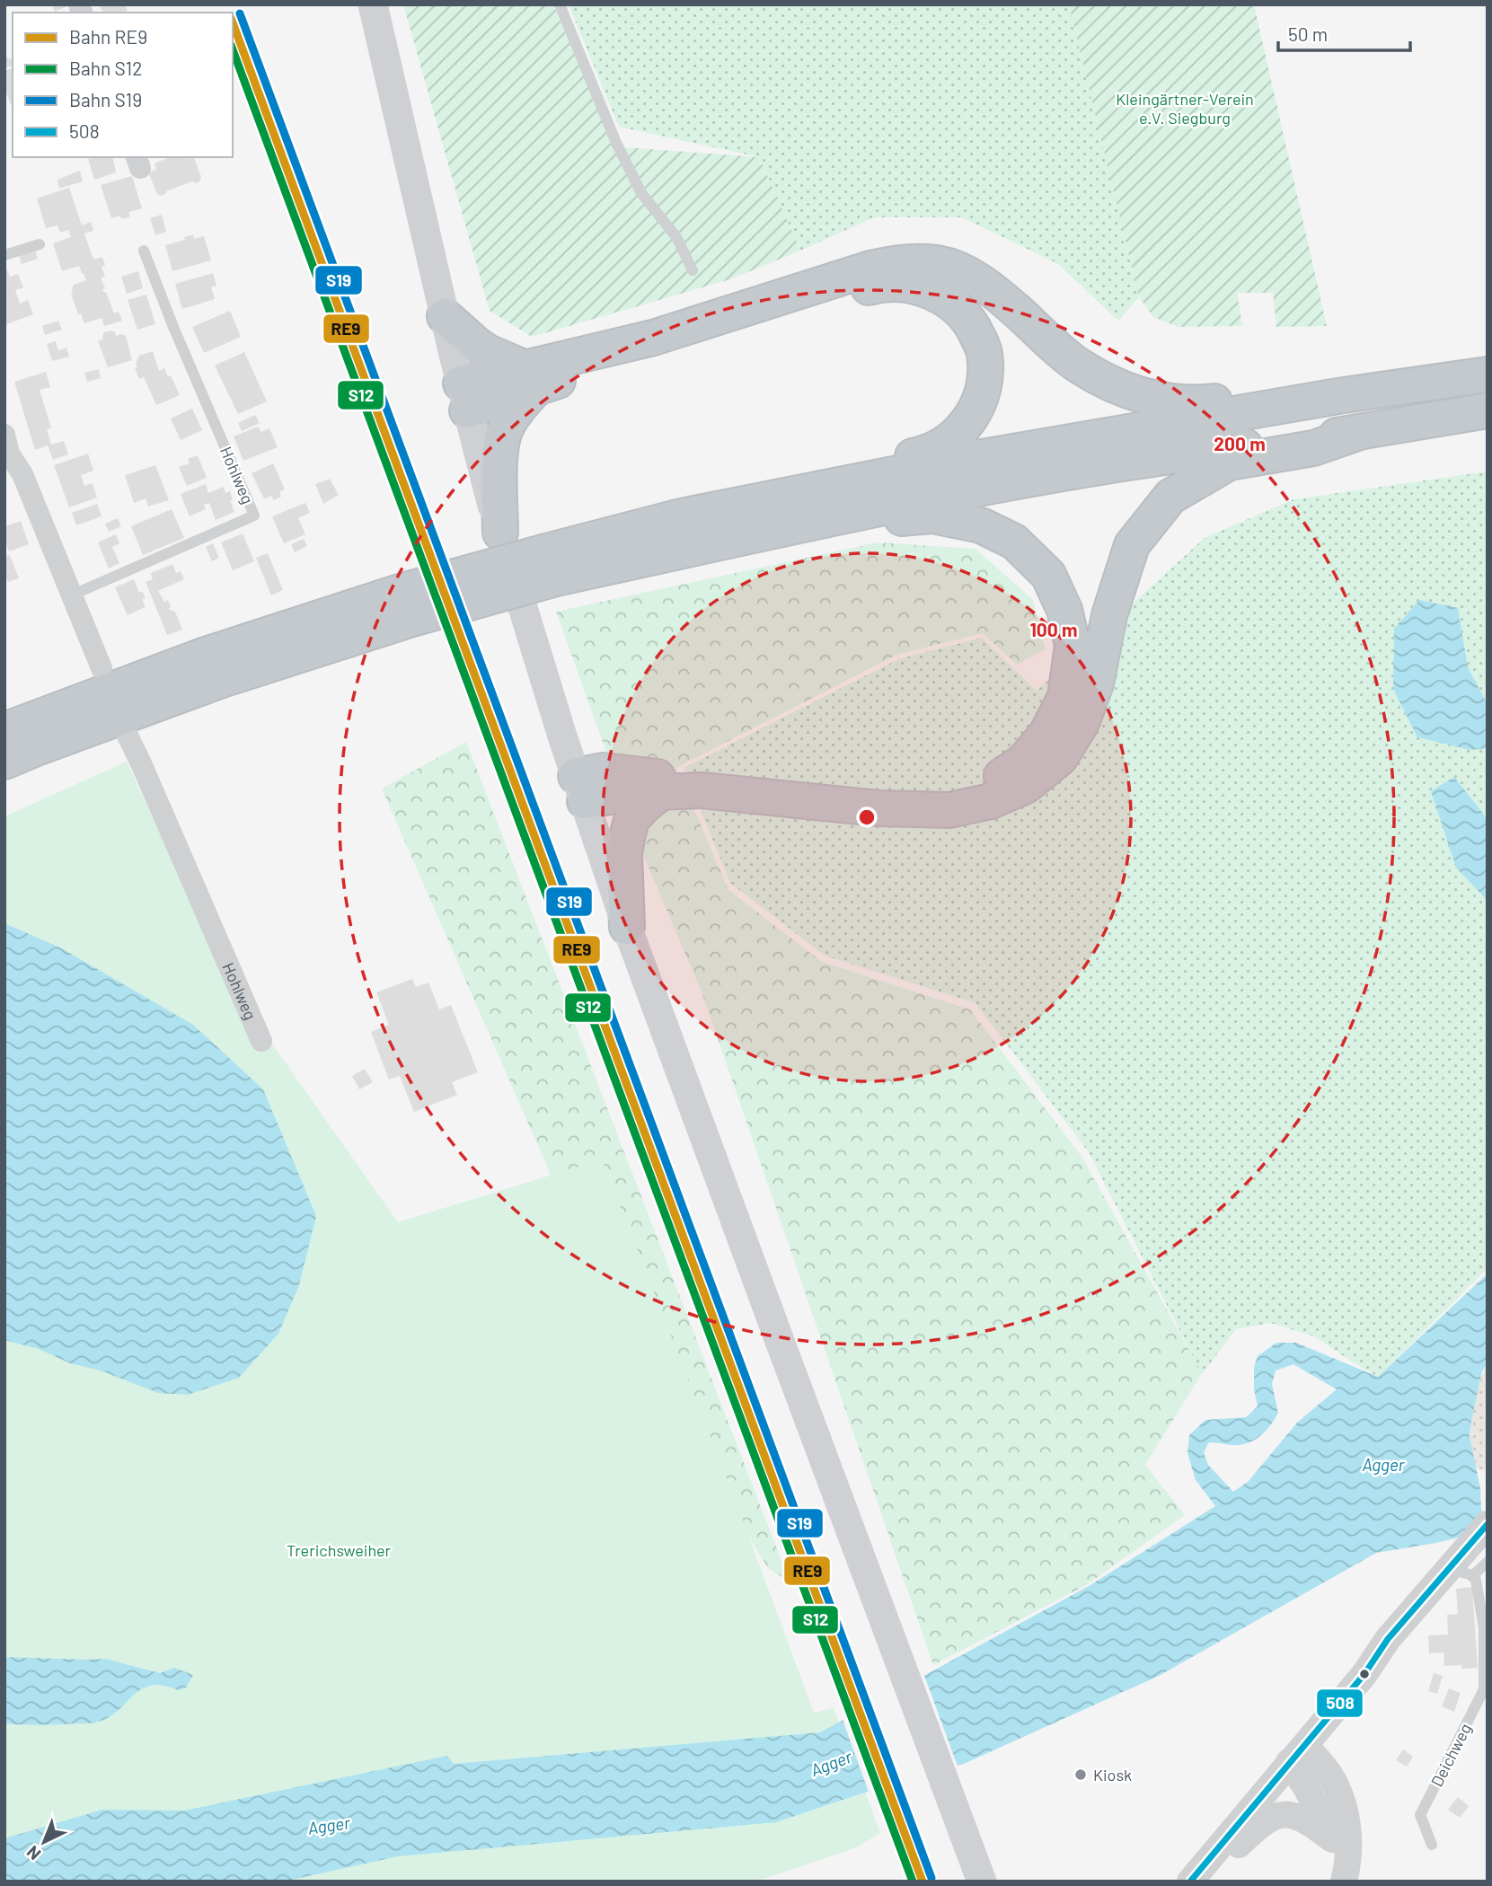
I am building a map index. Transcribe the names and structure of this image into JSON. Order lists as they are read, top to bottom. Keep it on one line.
{"streets":{"street":["Hohlweg"],"lane":["Deichweg"]},"water":["Agger"],"parks":["Kleingärtner-Verein e.V. Siegburg","Trerichsweiher"],"places":["Kiosk"],"lines":["rail line S19","rail line RE9","rail line S12","transit line 508"],"legend":["Bahn RE9","Bahn S12","Bahn S19","508"],"scale_bar":"50 m","north":"bottom left","rings":["200 m","100 m"]}
